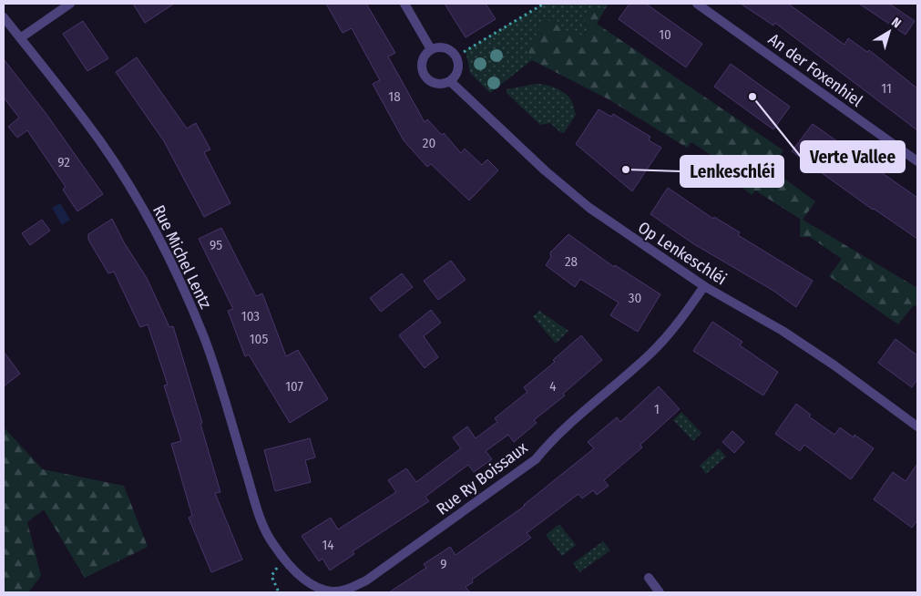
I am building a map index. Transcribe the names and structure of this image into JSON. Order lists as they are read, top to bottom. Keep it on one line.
{"streets":{"street":["An der Foxenhiel","Op Lenkeschléi","Rue Michel Lentz","Rue Ry Boissaux"]},"crossings":[["Op Lenkeschléi","Rue Ry Boissaux"],["Rue Michel Lentz","Rue Ry Boissaux"]],"places":["Verte Vallee","Lenkeschléi"],"house_numbers":["10","11","18","20","92","95","28","30","103","105","107","4","1","14","9"],"north":"top right"}
